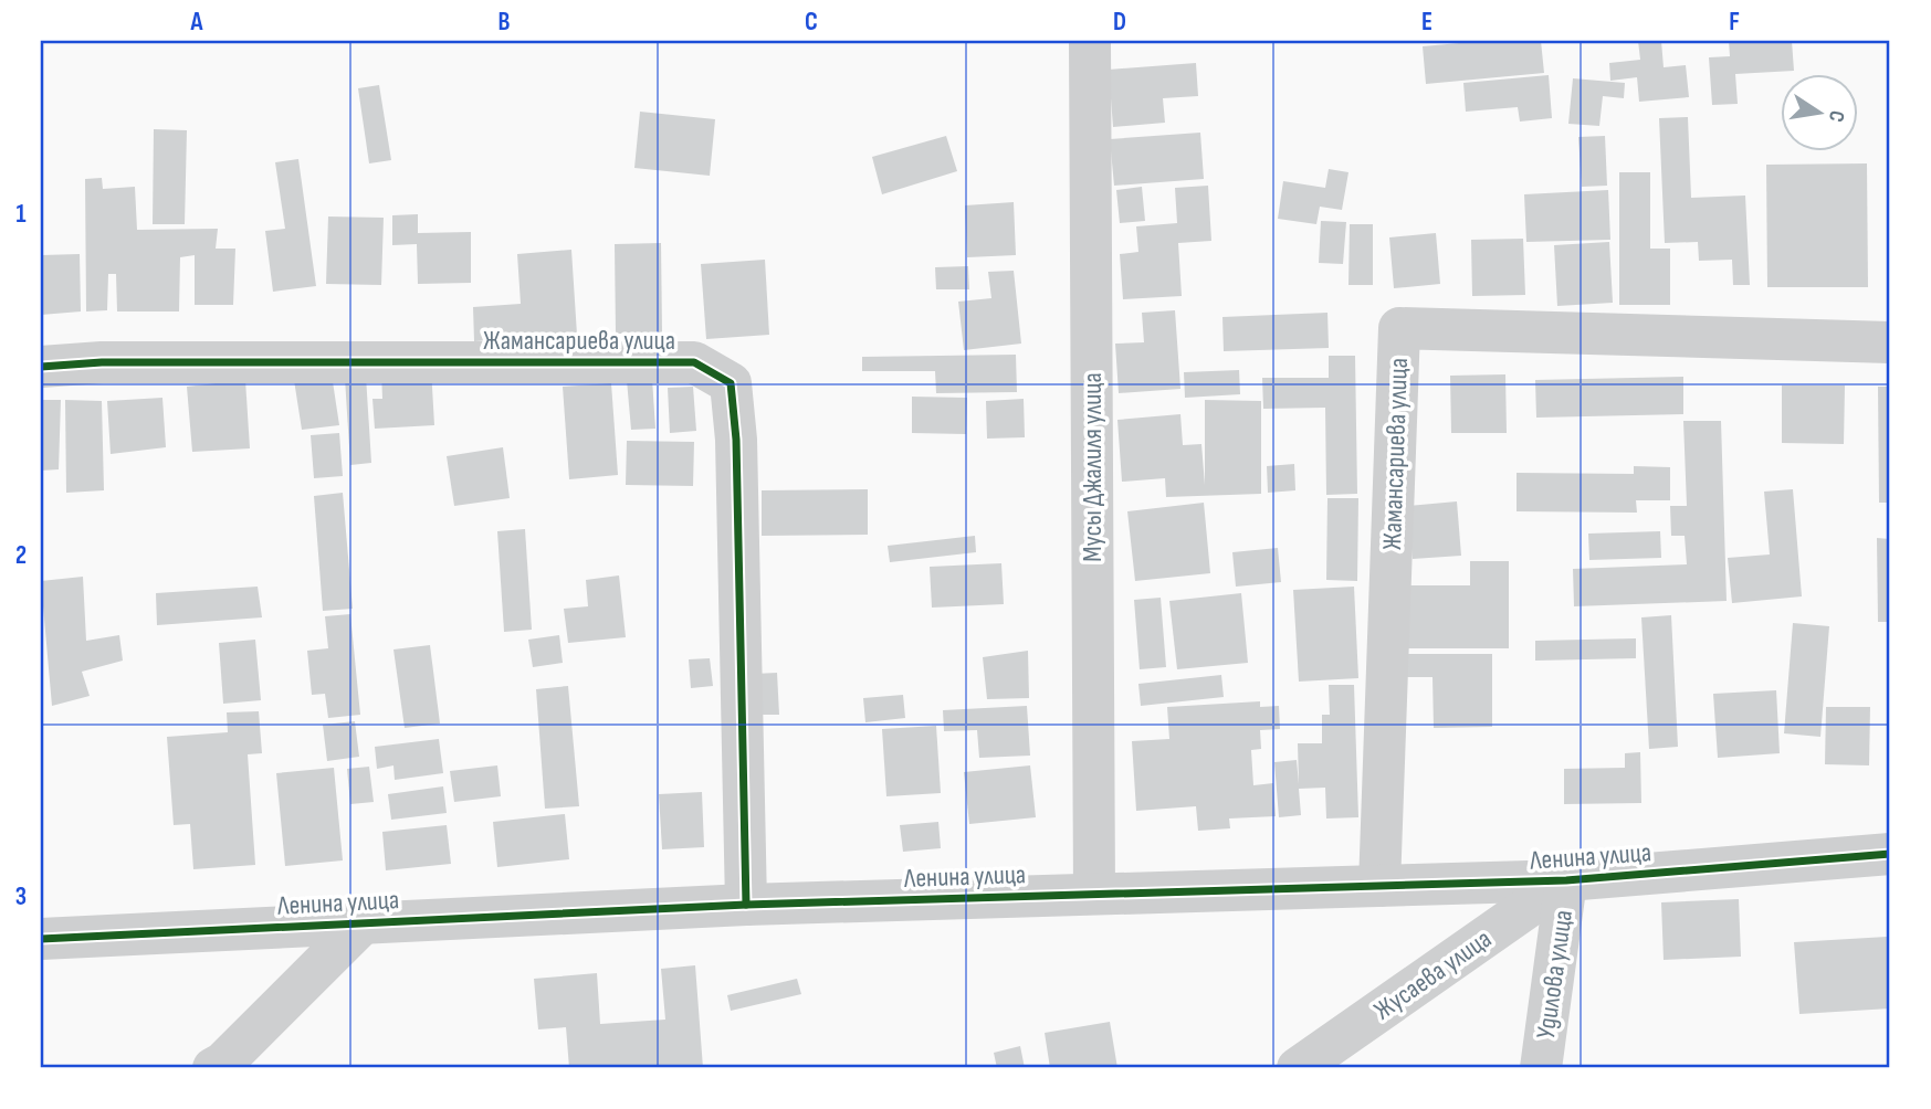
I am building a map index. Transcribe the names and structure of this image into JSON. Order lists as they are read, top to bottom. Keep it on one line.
{"streets":{"street":["Жамансариева улица","Мусы Джалиля улица","Ленина улица","Жусаева улица","Удилова улица"]},"crossings":[["Жамансариева улица","Ленина улица"],["Мусы Джалиля улица","Ленина улица"],["Ленина улица","Жусаева улица"],["Ленина улица","Удилова улица"],["Жусаева улица","Удилова улица"]],"north":"right","grid":{"columns":["A","B","C","D","E","F"],"rows":["1","2","3"]}}
